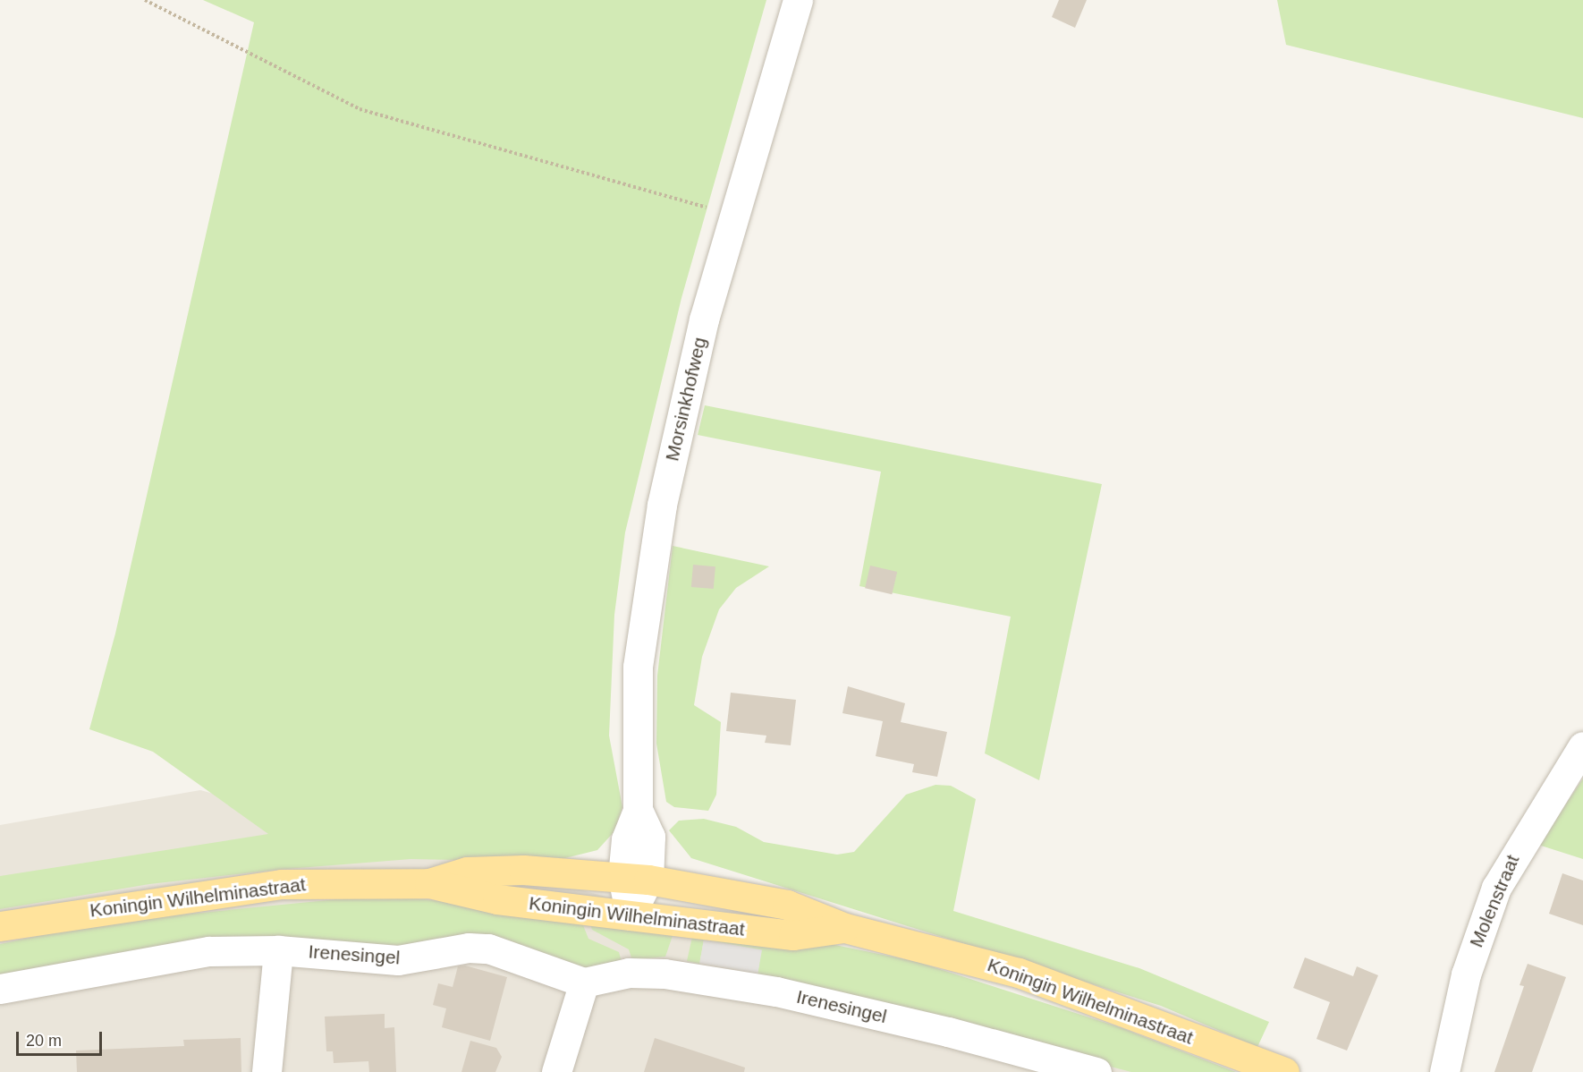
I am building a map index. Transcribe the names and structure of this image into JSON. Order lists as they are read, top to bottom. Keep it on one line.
{"streets":{"main road":["Koningin Wilhelminastraat"],"street":["Morsinkhofweg","Molenstraat","Irenesingel"]},"crossings":[["Morsinkhofweg","Koningin Wilhelminastraat"]],"scale_bar":"20 m"}
